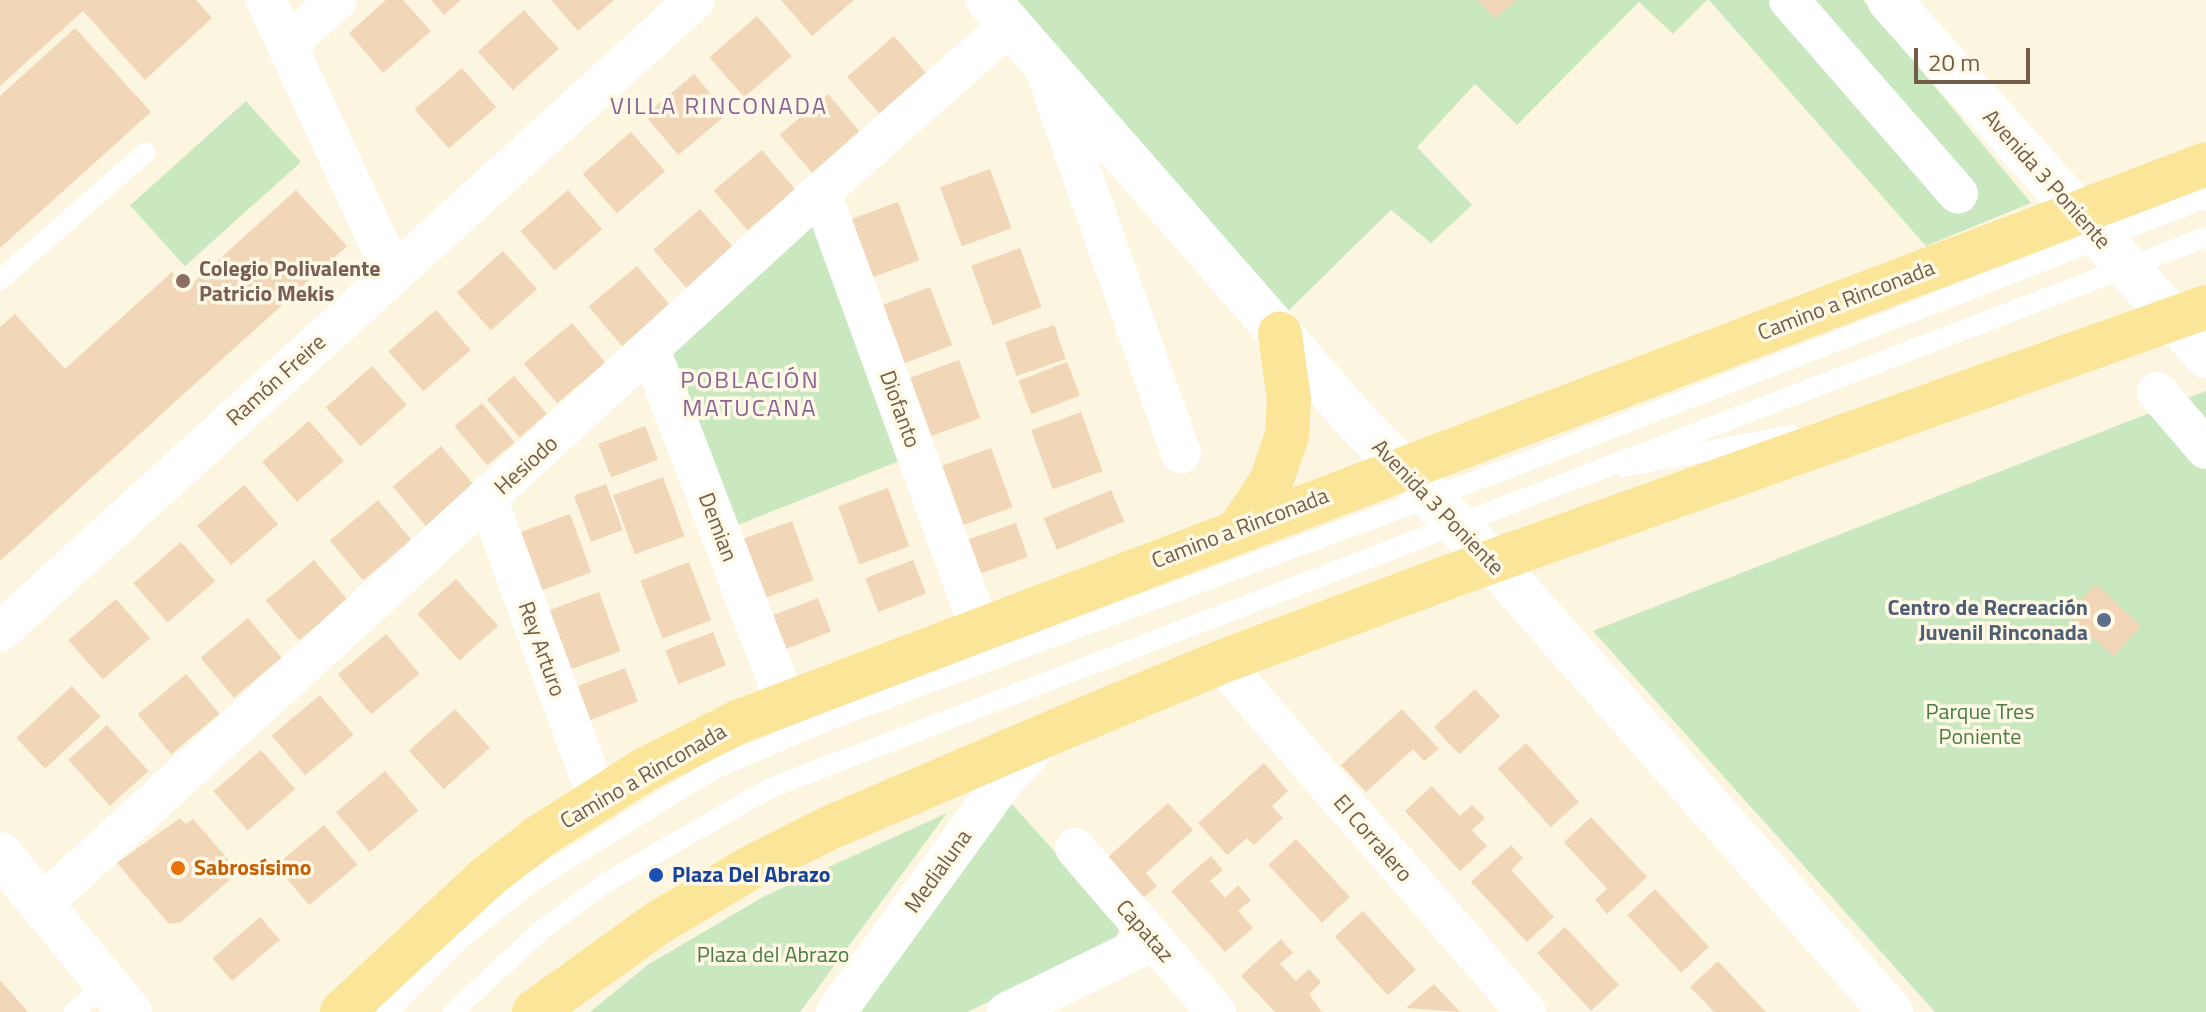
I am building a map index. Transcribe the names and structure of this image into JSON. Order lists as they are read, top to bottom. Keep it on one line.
{"streets":{"main road":["Avenida 3 Poniente","Camino a Rinconada"],"street":["Ramón Freire","Diofanto","Hesiodo","Demian","Rey Arturo","El Corralero","Medialuna","Capataz"]},"crossings":[["Avenida 3 Poniente","Camino a Rinconada"],["Avenida 3 Poniente","Hesiodo"],["Camino a Rinconada","Diofanto"],["Camino a Rinconada","Demian"],["Camino a Rinconada","Rey Arturo"],["Diofanto","Hesiodo"],["Hesiodo","Demian"],["Hesiodo","Rey Arturo"]],"districts":["VILLA RINCONADA","POBLACIÓN MATUCANA"],"parks":["Parque Tres Poniente","Plaza del Abrazo"],"places":["Colegio Polivalente Patricio Mekis","Centro de Recreación Juvenil Rinconada","Sabrosísimo","Plaza Del Abrazo"],"scale_bar":"20 m"}
